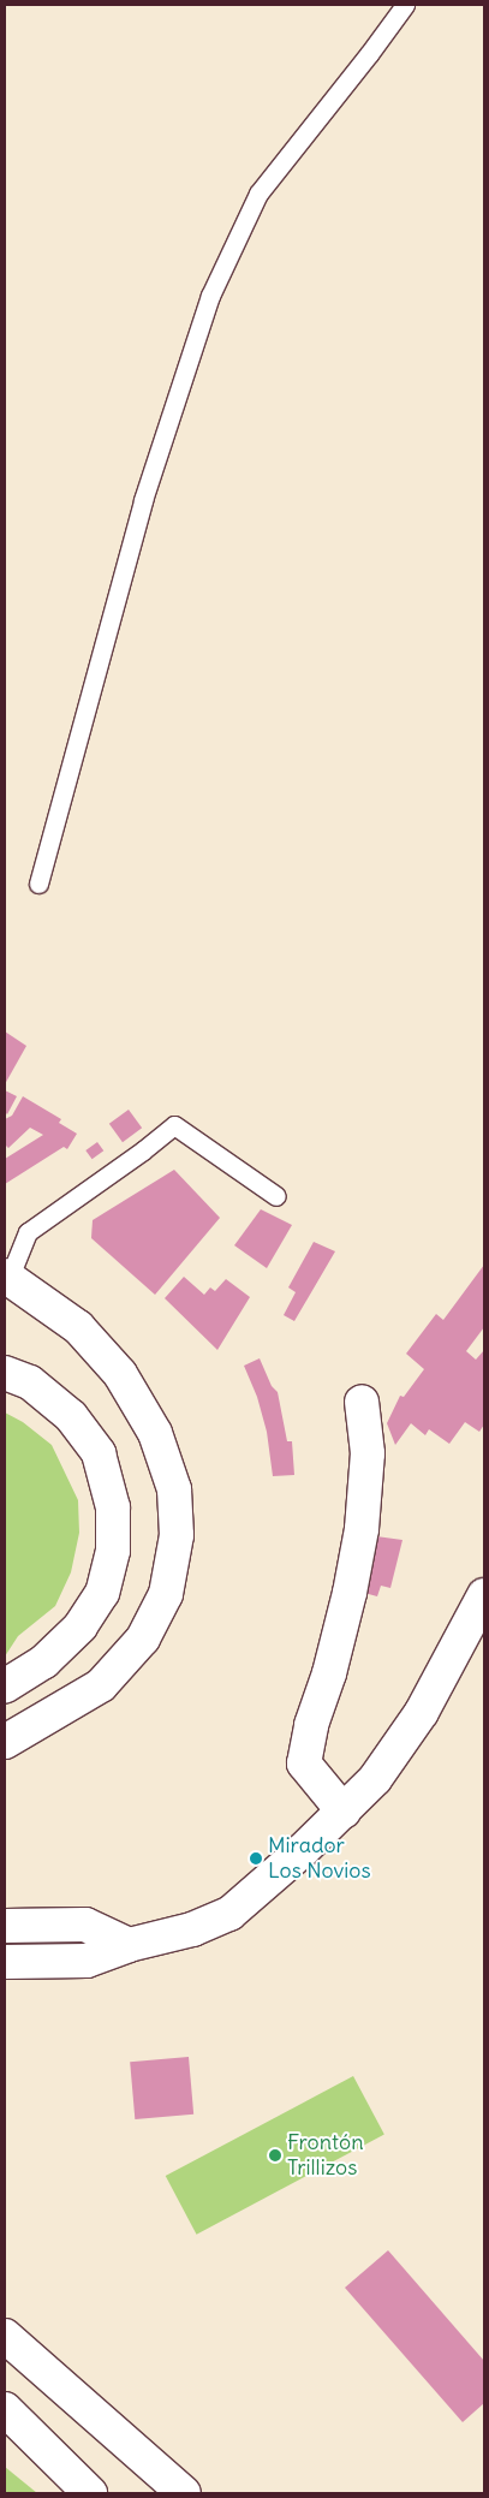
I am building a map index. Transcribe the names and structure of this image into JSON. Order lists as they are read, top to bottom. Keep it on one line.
{"places":["Mirador Los Novios","Frontón Trillizos"]}
